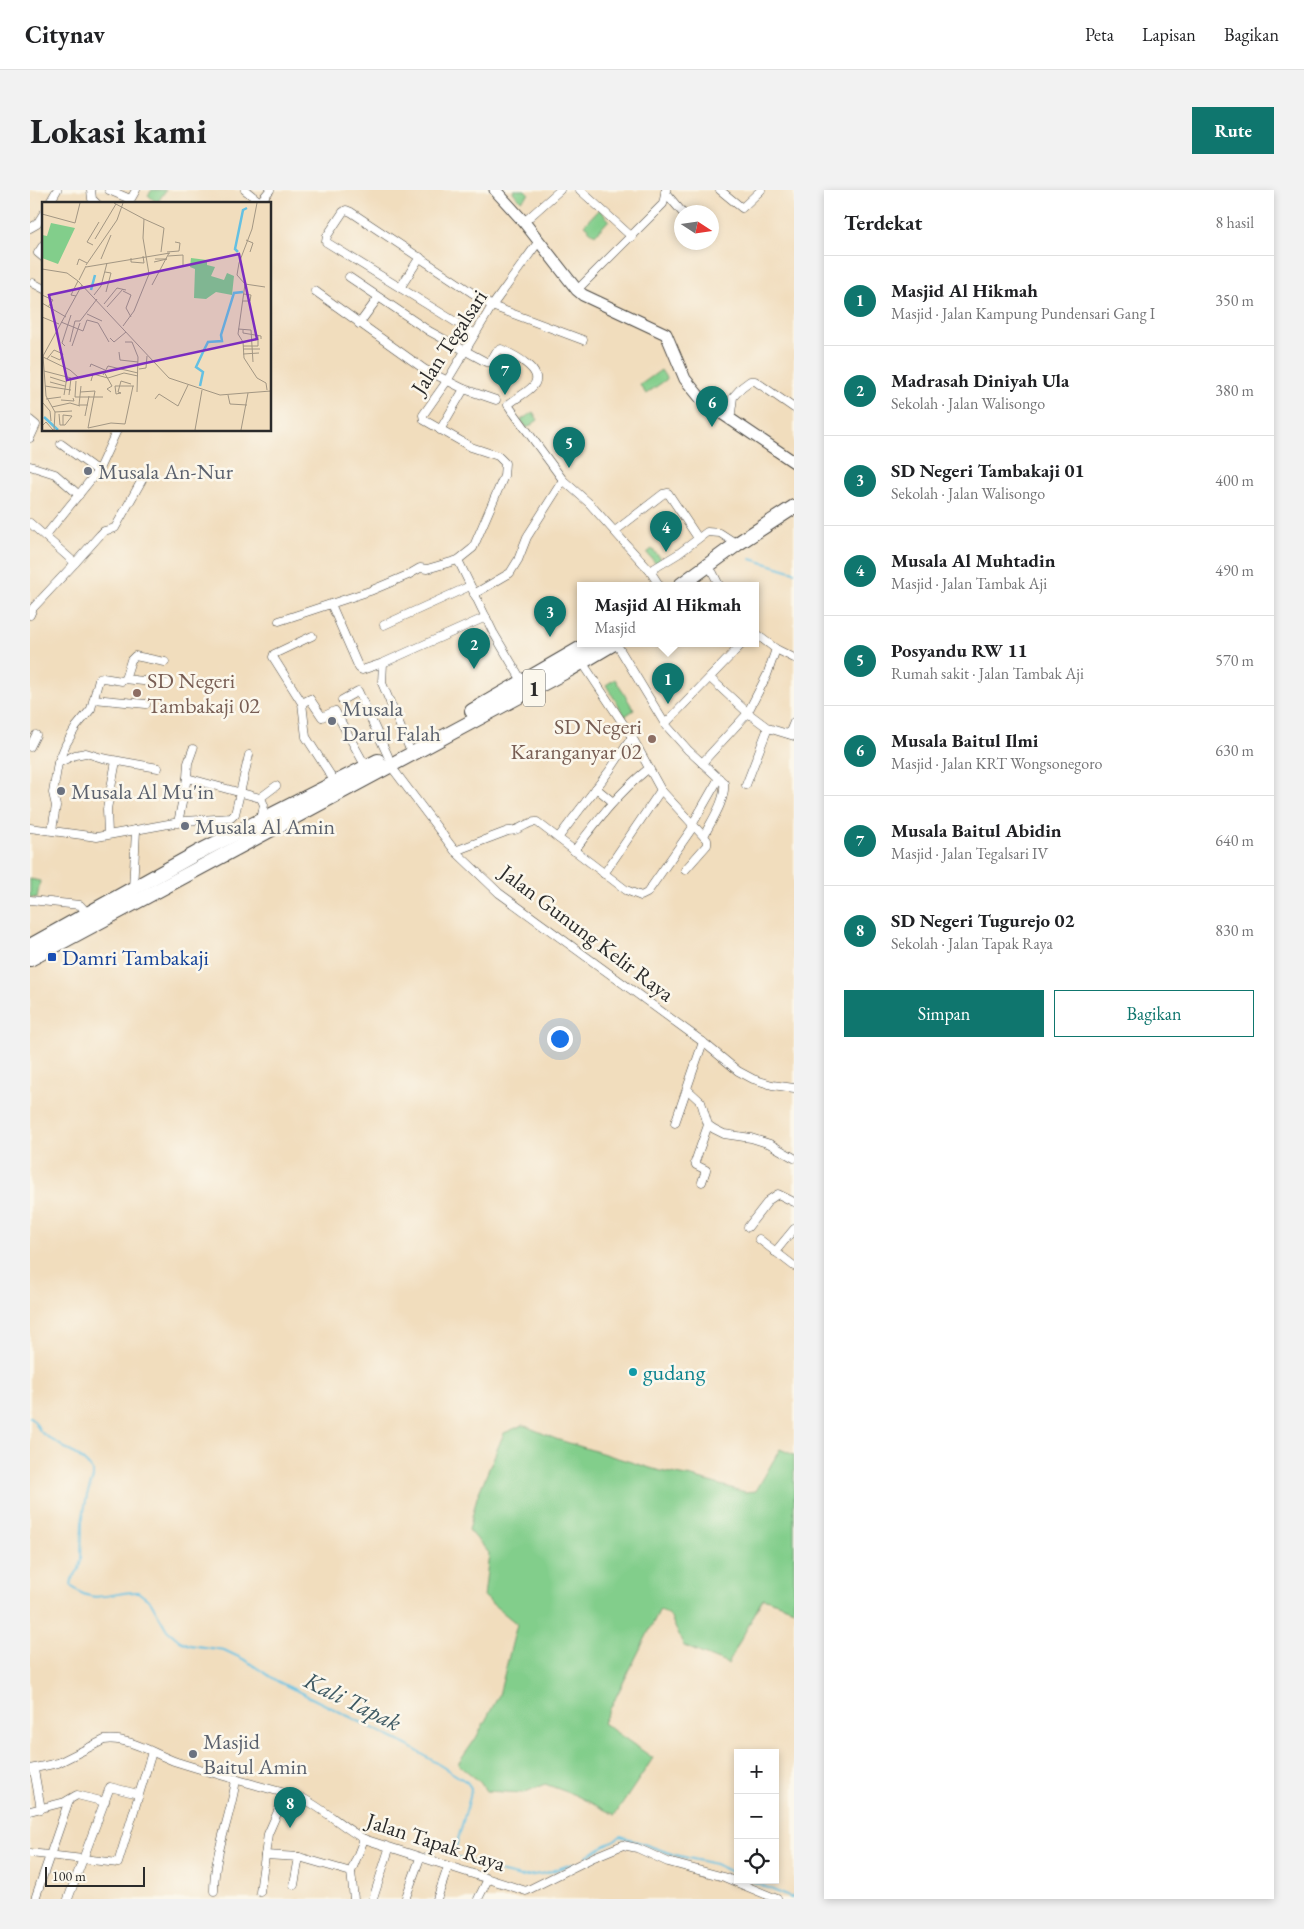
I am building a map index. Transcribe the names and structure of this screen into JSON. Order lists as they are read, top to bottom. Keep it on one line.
{"streets":{"highway":["1"],"street":["Jalan Tegalsari","Jalan Gunung Kelir Raya","Jalan Tapak Raya"]},"crossings":[["1","Jalan Gunung Kelir Raya"]],"water":["Kali Tapak"],"places":{"other":["Musala An-Nur","SD Negeri Tambakaji 02","Musala Darul Falah","SD Negeri Karanganyar 02","Musala Al Mu'in","Musala Al Amin","gudang","Masjid Baitul Amin"],"transit":["Damri Tambakaji"]},"scale_bar":"100 m","north":"right","page":{"header":"Citynav","nav":["Peta","Lapisan","Bagikan"],"buttons":["Rute",["Simpan","Bagikan"]],"title":"Lokasi kami","heading":["Terdekat","8 hasil"],"list":[{"mark":"1","name":"Masjid Al Hikmah","note":"Masjid · Jalan Kampung Pundensari Gang I","value":"350 m"},{"mark":"2","name":"Madrasah Diniyah Ula","note":"Sekolah · Jalan Walisongo","value":"380 m"},{"mark":"3","name":"SD Negeri Tambakaji 01","note":"Sekolah · Jalan Walisongo","value":"400 m"},{"mark":"4","name":"Musala Al Muhtadin","note":"Masjid · Jalan Tambak Aji","value":"490 m"},{"mark":"5","name":"Posyandu RW 11","note":"Rumah sakit · Jalan Tambak Aji","value":"570 m"},{"mark":"6","name":"Musala Baitul Ilmi","note":"Masjid · Jalan KRT Wongsonegoro","value":"630 m"},{"mark":"7","name":"Musala Baitul Abidin","note":"Masjid · Jalan Tegalsari IV","value":"640 m"},{"mark":"8","name":"SD Negeri Tugurejo 02","note":"Sekolah · Jalan Tapak Raya","value":"830 m"}],"pins":["7","6","5","4","3","2","1","8"],"popup":["Masjid Al Hikmah","Masjid"],"map_buttons":["+","−"],"scale":"100 m"}}
